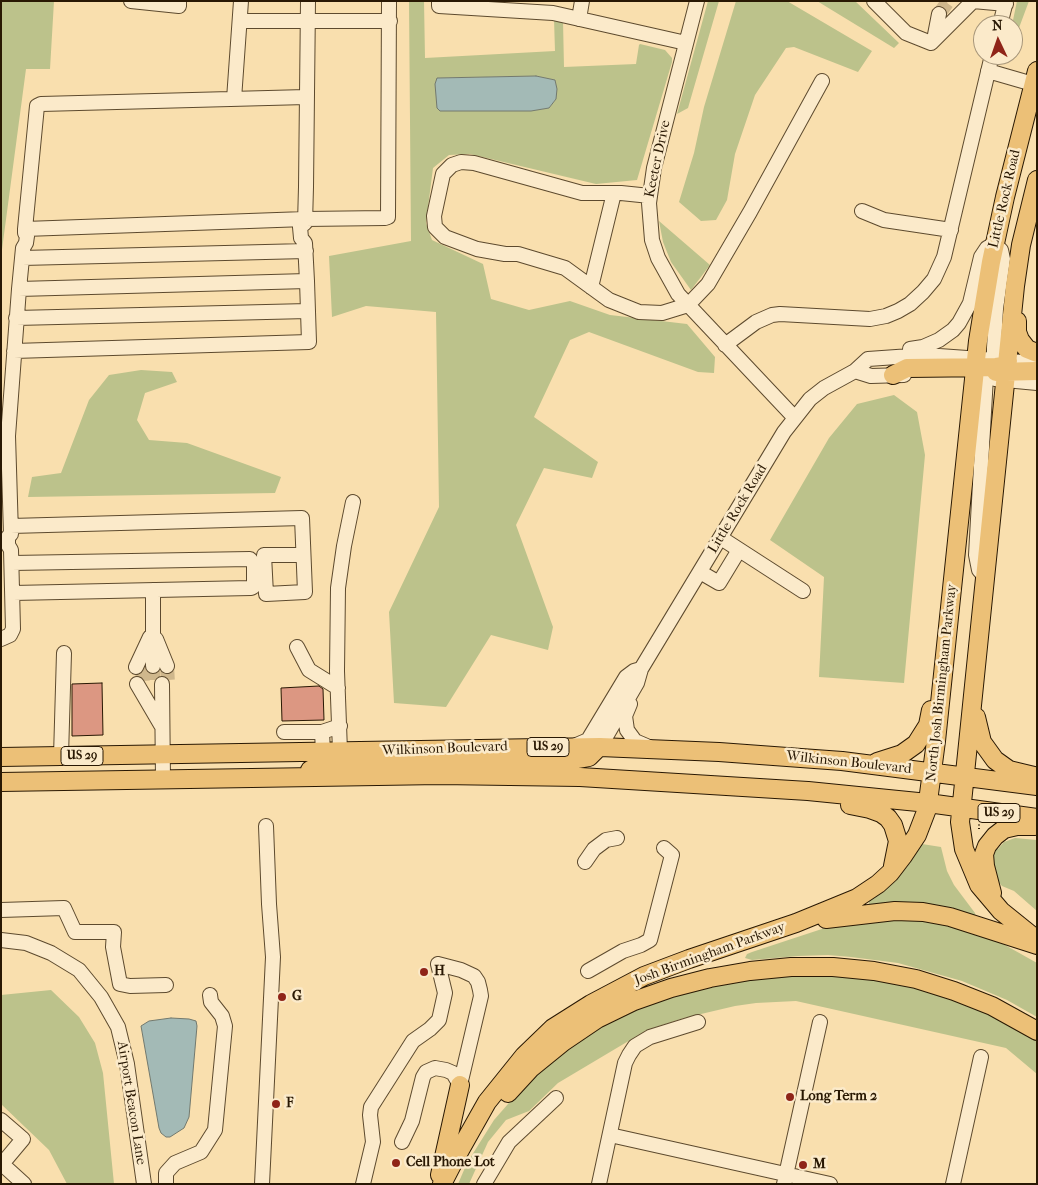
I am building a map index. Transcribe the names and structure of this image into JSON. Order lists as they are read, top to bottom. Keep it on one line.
{"streets":{"main road":["Little Rock Road","North Josh Birmingham Parkway","US 29","Wilkinson Boulevard","Josh Birmingham Parkway"],"street":["Keeter Drive","Airport Beacon Lane"]},"crossings":[["Keeter Drive","Little Rock Road"],["Little Rock Road","North Josh Birmingham Parkway"],["Little Rock Road","Wilkinson Boulevard"],["North Josh Birmingham Parkway","Wilkinson Boulevard"],["North Josh Birmingham Parkway","Josh Birmingham Parkway"]],"places":["H","G","Long Term 2","F","Cell Phone Lot","M"],"north":"top"}
